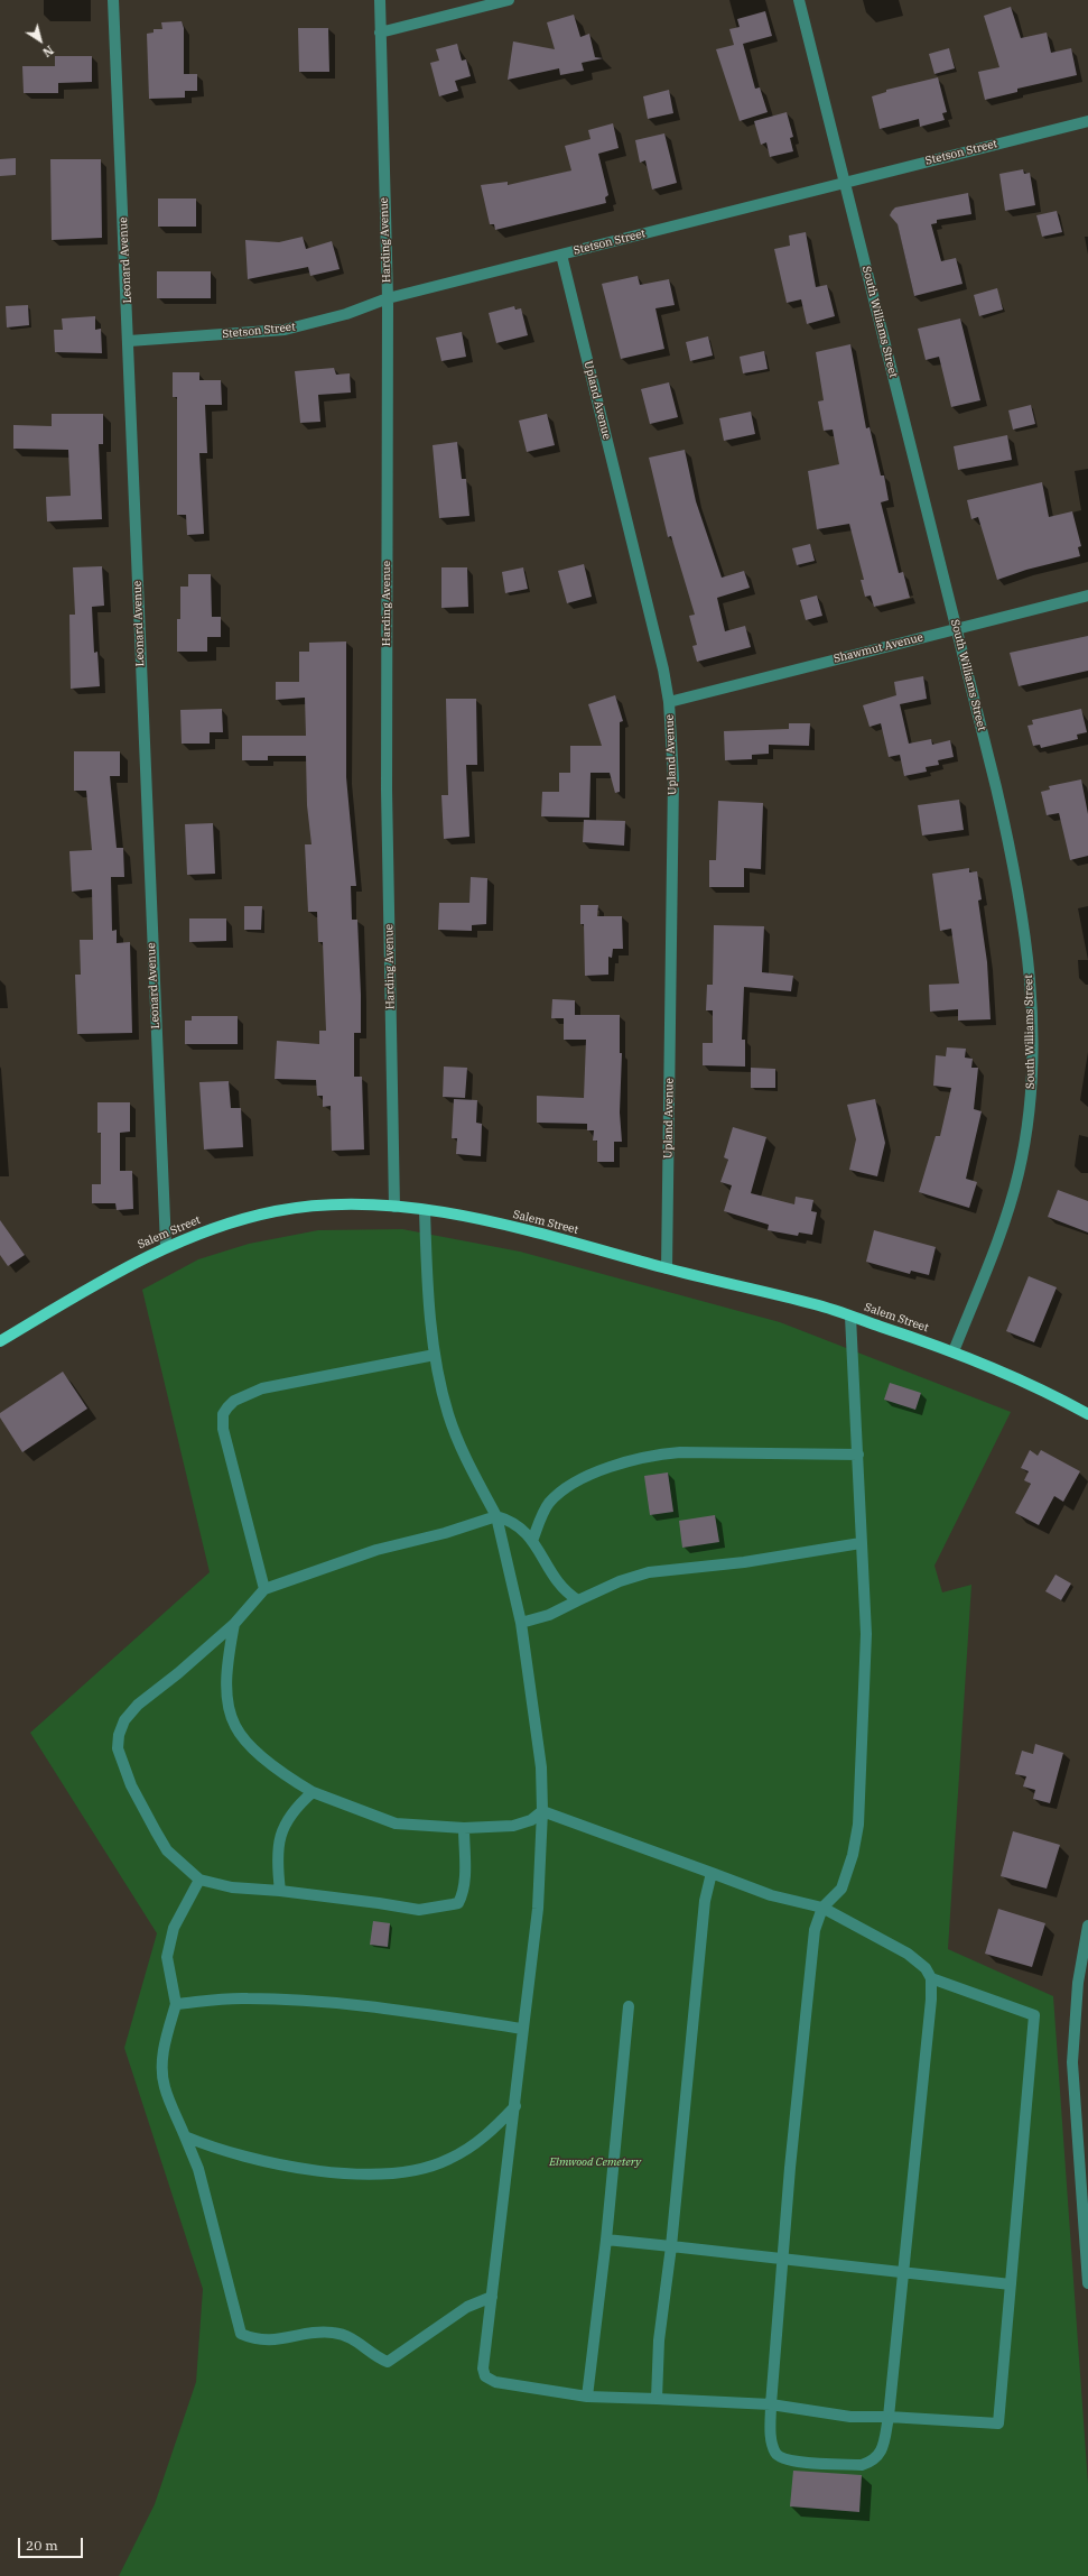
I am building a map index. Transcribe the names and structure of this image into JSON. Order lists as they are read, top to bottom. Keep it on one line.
{"streets":{"main road":["Salem Street"],"street":["Stetson Street","Harding Avenue","Leonard Avenue","South Williams Street","Upland Avenue","Shawmut Avenue"]},"crossings":[["Stetson Street","Harding Avenue"],["Stetson Street","Leonard Avenue"],["Stetson Street","South Williams Street"],["Stetson Street","Upland Avenue"],["Harding Avenue","Salem Street"],["Leonard Avenue","Salem Street"],["South Williams Street","Shawmut Avenue"],["South Williams Street","Salem Street"],["Upland Avenue","Shawmut Avenue"],["Upland Avenue","Salem Street"]],"parks":["Elmwood Cemetery"],"scale_bar":"20 m","north":"bottom right"}
